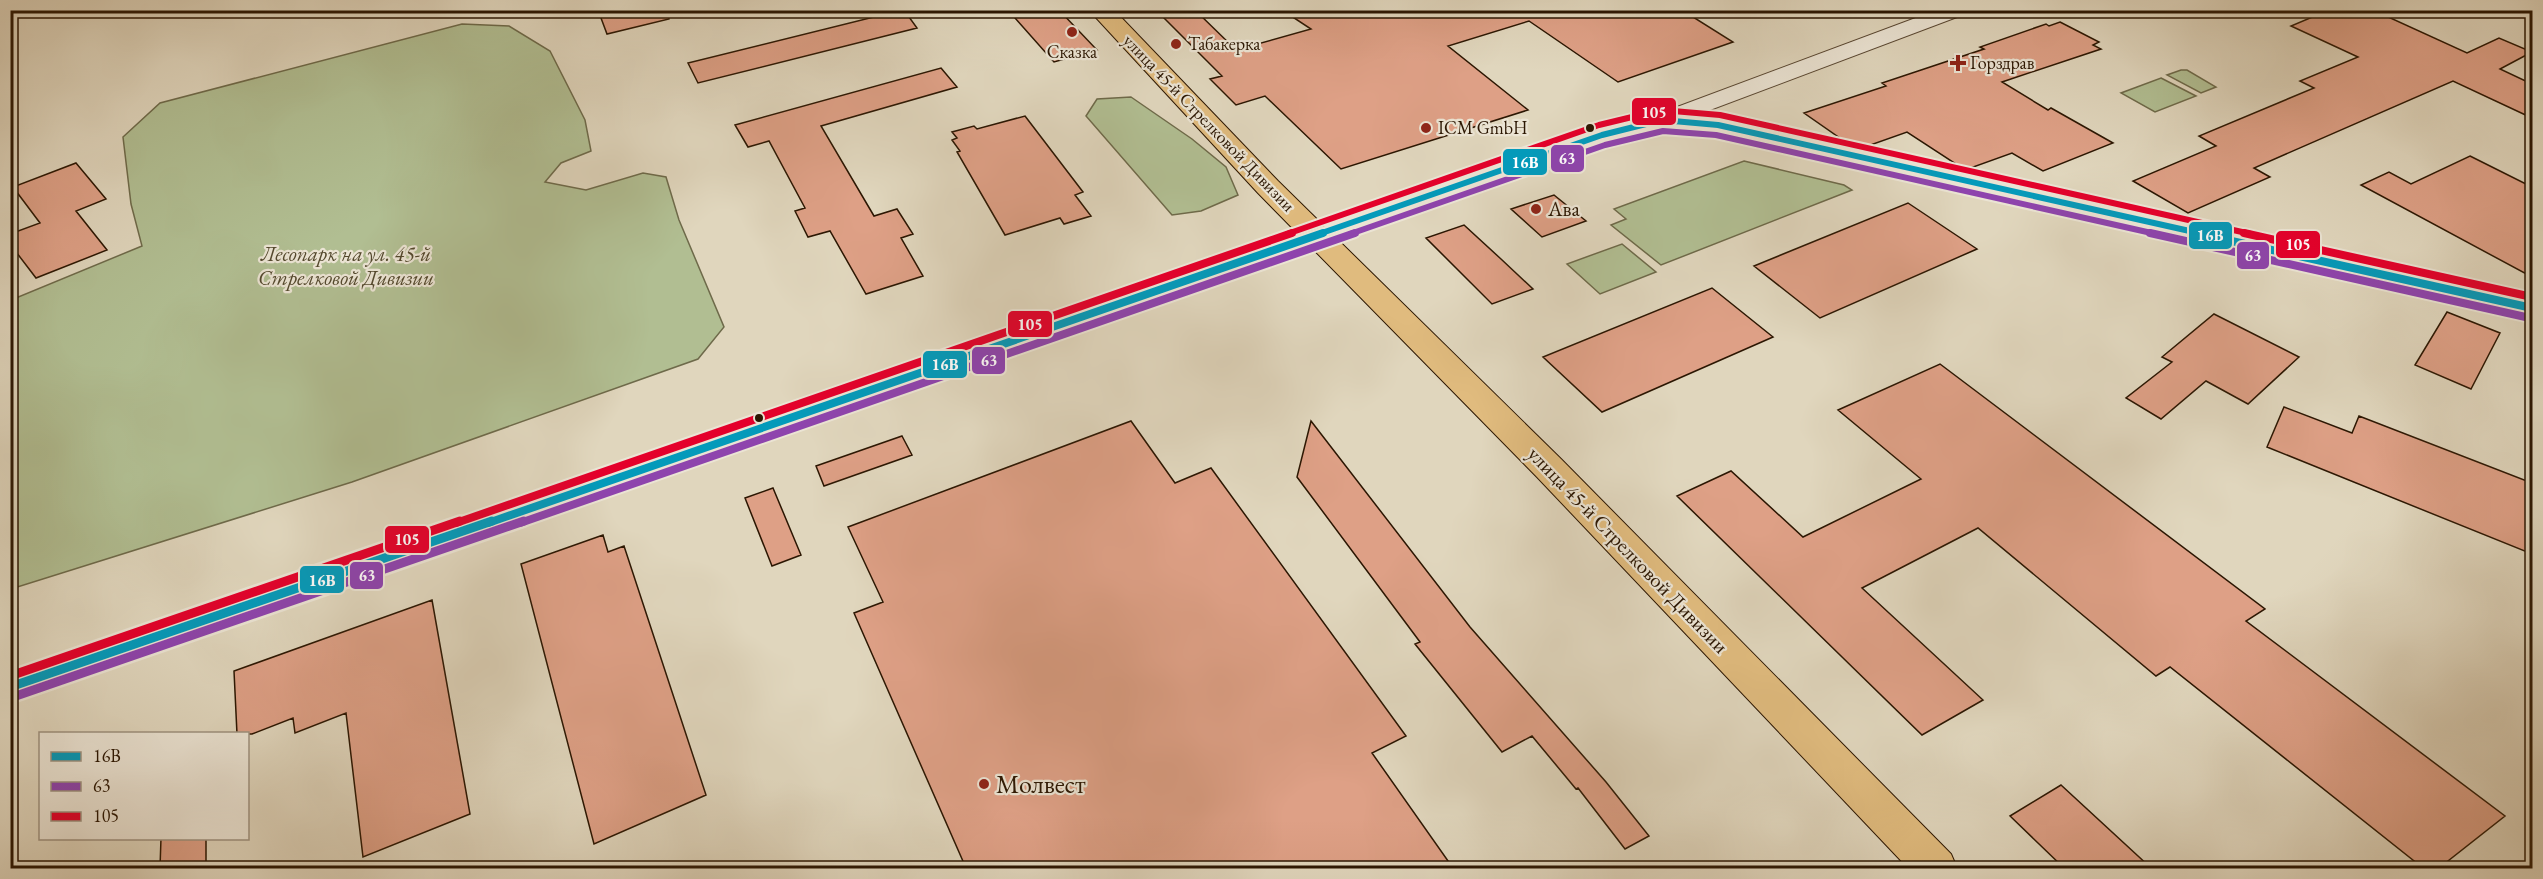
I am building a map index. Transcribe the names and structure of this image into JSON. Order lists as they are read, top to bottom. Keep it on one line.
{"streets":{"main road":["улица 45-й Стрелковой Дивизии"]},"parks":["Лесопарк на ул. 45-й Стрелковой Дивизии"],"places":{"other":["Сказка","Табакерка","ICM GmbH","Ава","Молвест"],"health":["Горздрав"]},"lines":["transit line 105","transit line 16В","transit line 63"],"legend":["16В","63","105"]}
